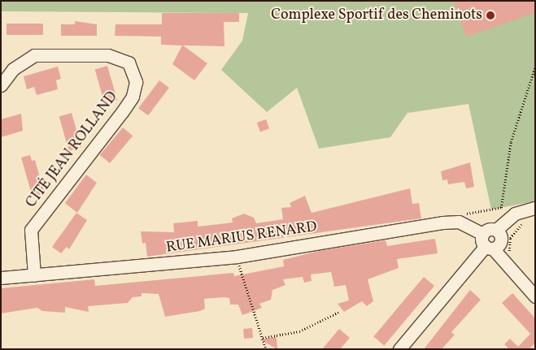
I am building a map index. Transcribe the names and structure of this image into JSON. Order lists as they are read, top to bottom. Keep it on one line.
{"streets":{"street":["CITÉ JEAN ROLLAND","RUE MARIUS RENARD"]},"crossings":[["CITÉ JEAN ROLLAND","RUE MARIUS RENARD"]],"places":["Complexe Sportif des Cheminots"]}
